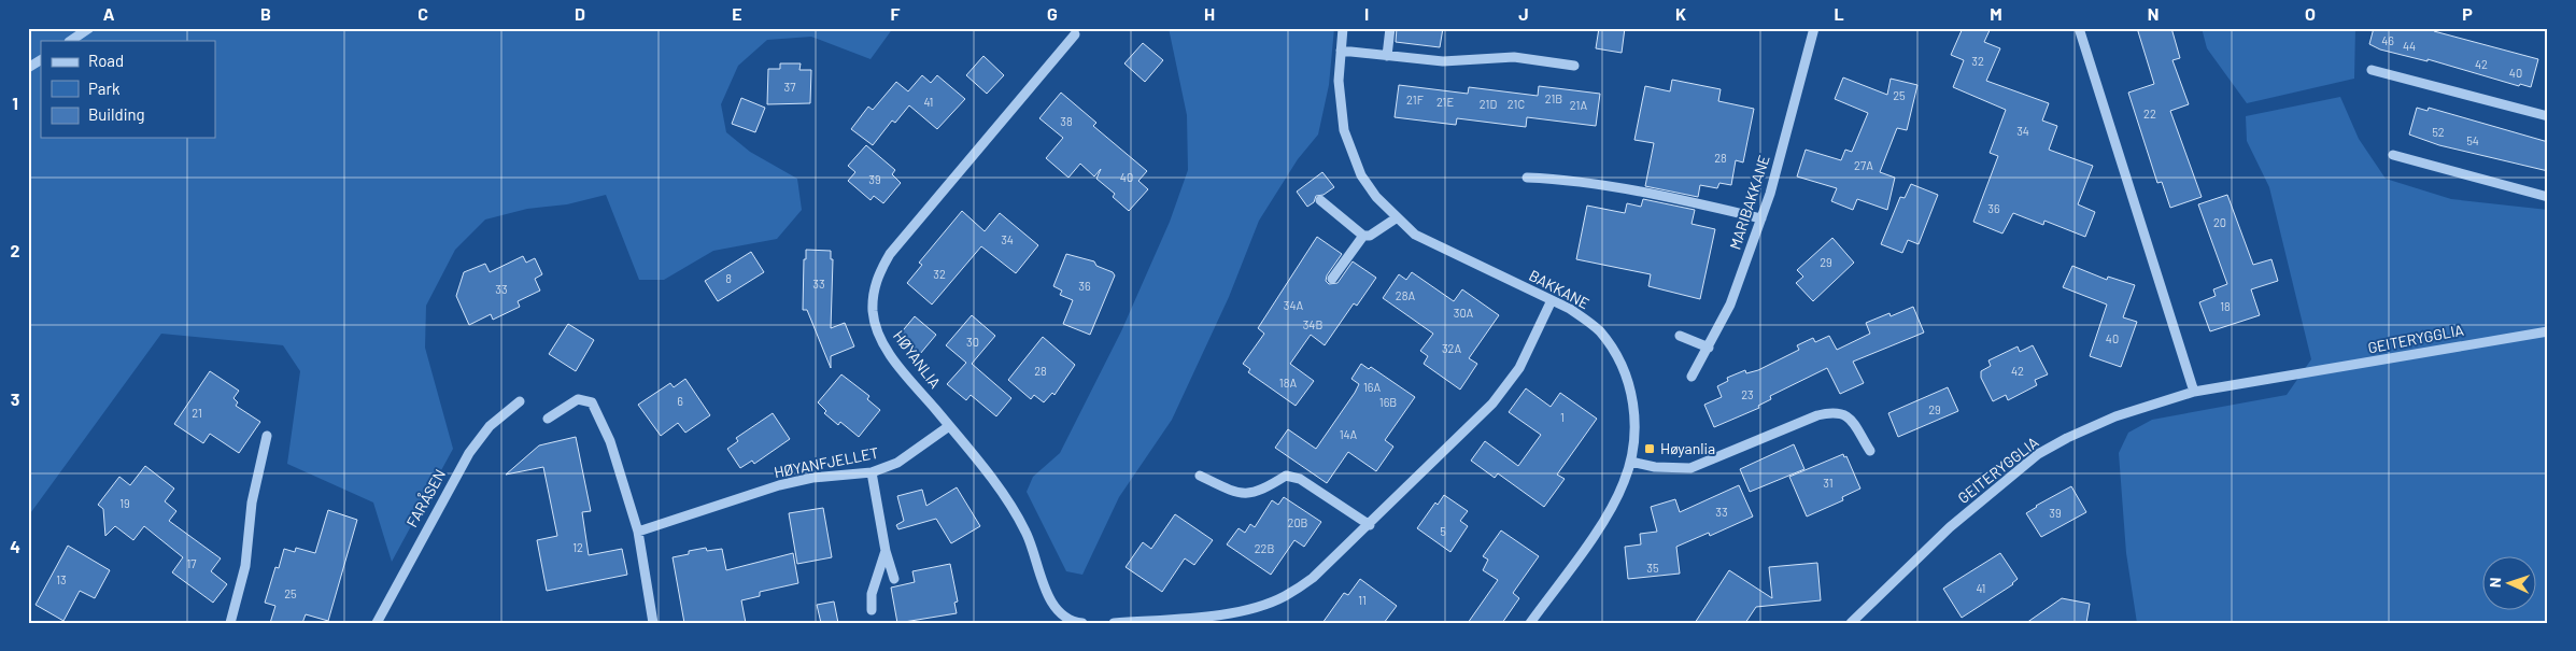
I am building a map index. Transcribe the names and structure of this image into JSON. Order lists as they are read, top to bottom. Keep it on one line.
{"streets":{"street":["MARIBAKKANE","BAKKANE","GEITERYGGLIA","HØYANLIA","HØYANFJELLET","FARÅSEN"]},"crossings":[["HØYANLIA","HØYANFJELLET"]],"places":{"transit":["Høyanlia"]},"house_numbers":["46","44","32","42","40","37","25","21B","21F","41","21E","21D","21C","21A","22","38","34","52","54","28","27A","40","39","36","20","34","29","32","8","33","36","33","28A","34A","18","30A","34B","40","30","32A","28","42","18A","16A","23","6","16B","29","21","1","14A","31","19","33","39","20B","5","12","22B","17","35","13","41","25","11"],"legend":["Road","Park","Building"],"north":"left","grid":{"columns":["A","B","C","D","E","F","G","H","I","J","K","L","M","N","O","P"],"rows":["1","2","3","4"]}}
